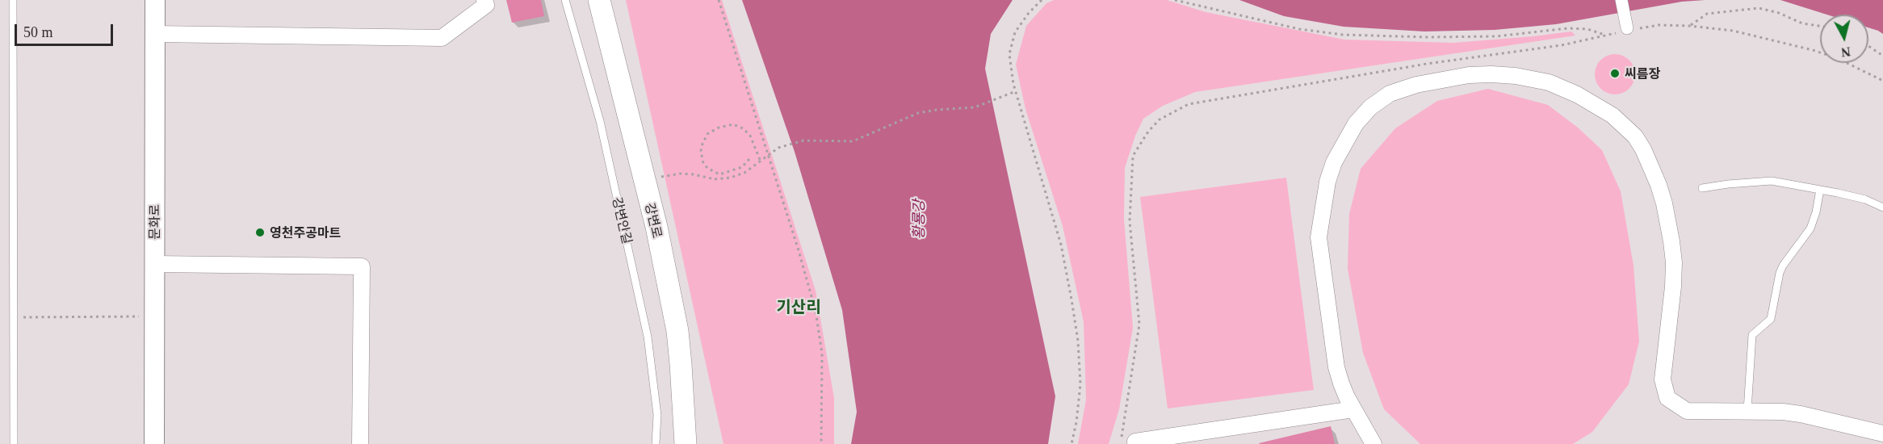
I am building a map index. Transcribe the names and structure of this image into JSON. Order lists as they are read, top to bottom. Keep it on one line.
{"streets":{"main road":["강변로"],"street":["문화로"],"lane":["강변안길"]},"districts":["기산리"],"water":["황룡강"],"places":["씨름장","영천주공마트"],"scale_bar":"50 m","north":"bottom"}
